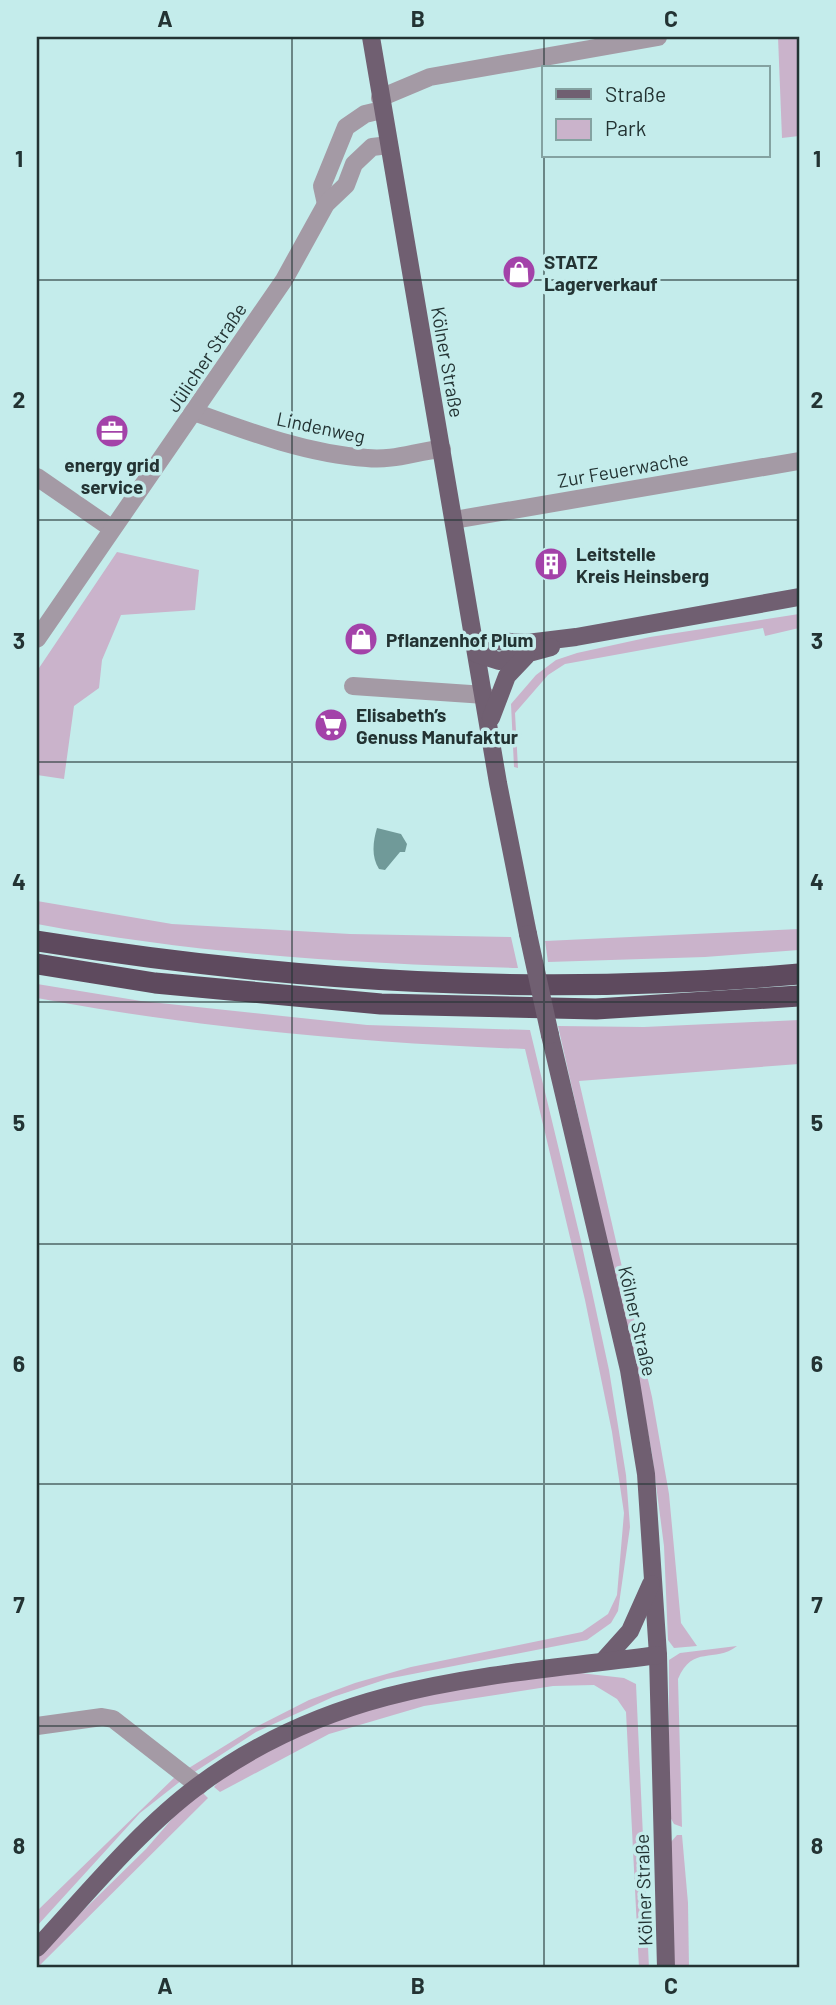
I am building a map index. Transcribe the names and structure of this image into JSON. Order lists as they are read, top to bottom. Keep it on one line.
{"streets":{"main road":["Kölner Straße"],"street":["Jülicher Straße","Lindenweg","Zur Feuerwache"]},"crossings":[["Jülicher Straße","Kölner Straße"],["Jülicher Straße","Lindenweg"],["Kölner Straße","Lindenweg"],["Kölner Straße","Zur Feuerwache"]],"places":{"shop":["STATZ Lagerverkauf","Pflanzenhof Plum"],"office":["energy grid service"],"building":["Leitstelle Kreis Heinsberg"],"supermarket":["Elisabeth’s Genuss Manufaktur"]},"legend":["Straße","Park"],"grid":{"columns":["A","B","C"],"rows":["1","2","3","4","5","6","7","8"]}}
